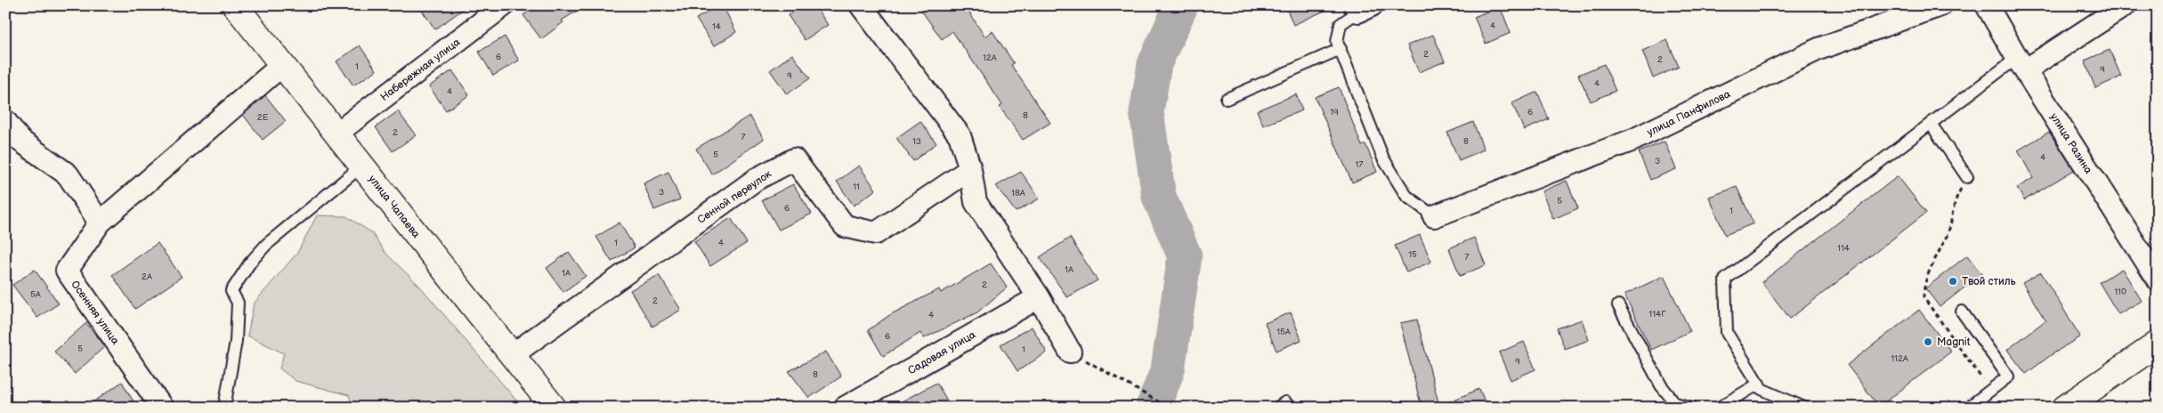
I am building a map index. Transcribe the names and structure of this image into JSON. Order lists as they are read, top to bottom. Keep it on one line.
{"streets":{"street":["Набережная улица","улица Панфилова","улица Разина","Сенной переулок","улица Чапаева","Осенняя улица","Садовая улица"]},"crossings":[["Набережная улица","улица Чапаева"],["Сенной переулок","улица Чапаева"]],"places":["Твой стиль","Magnit"],"house_numbers":["4","14","2","6","12А","2","1","9","9","4","4","19","6","8","2Е","2","7","13","8","5","4","3","17","11","3","18А","5","6","1","1","4","114","15","7","1А","1А","2А","2","110","5А","2","114Г","4","15А","6","5","1","112А","9","8"]}
